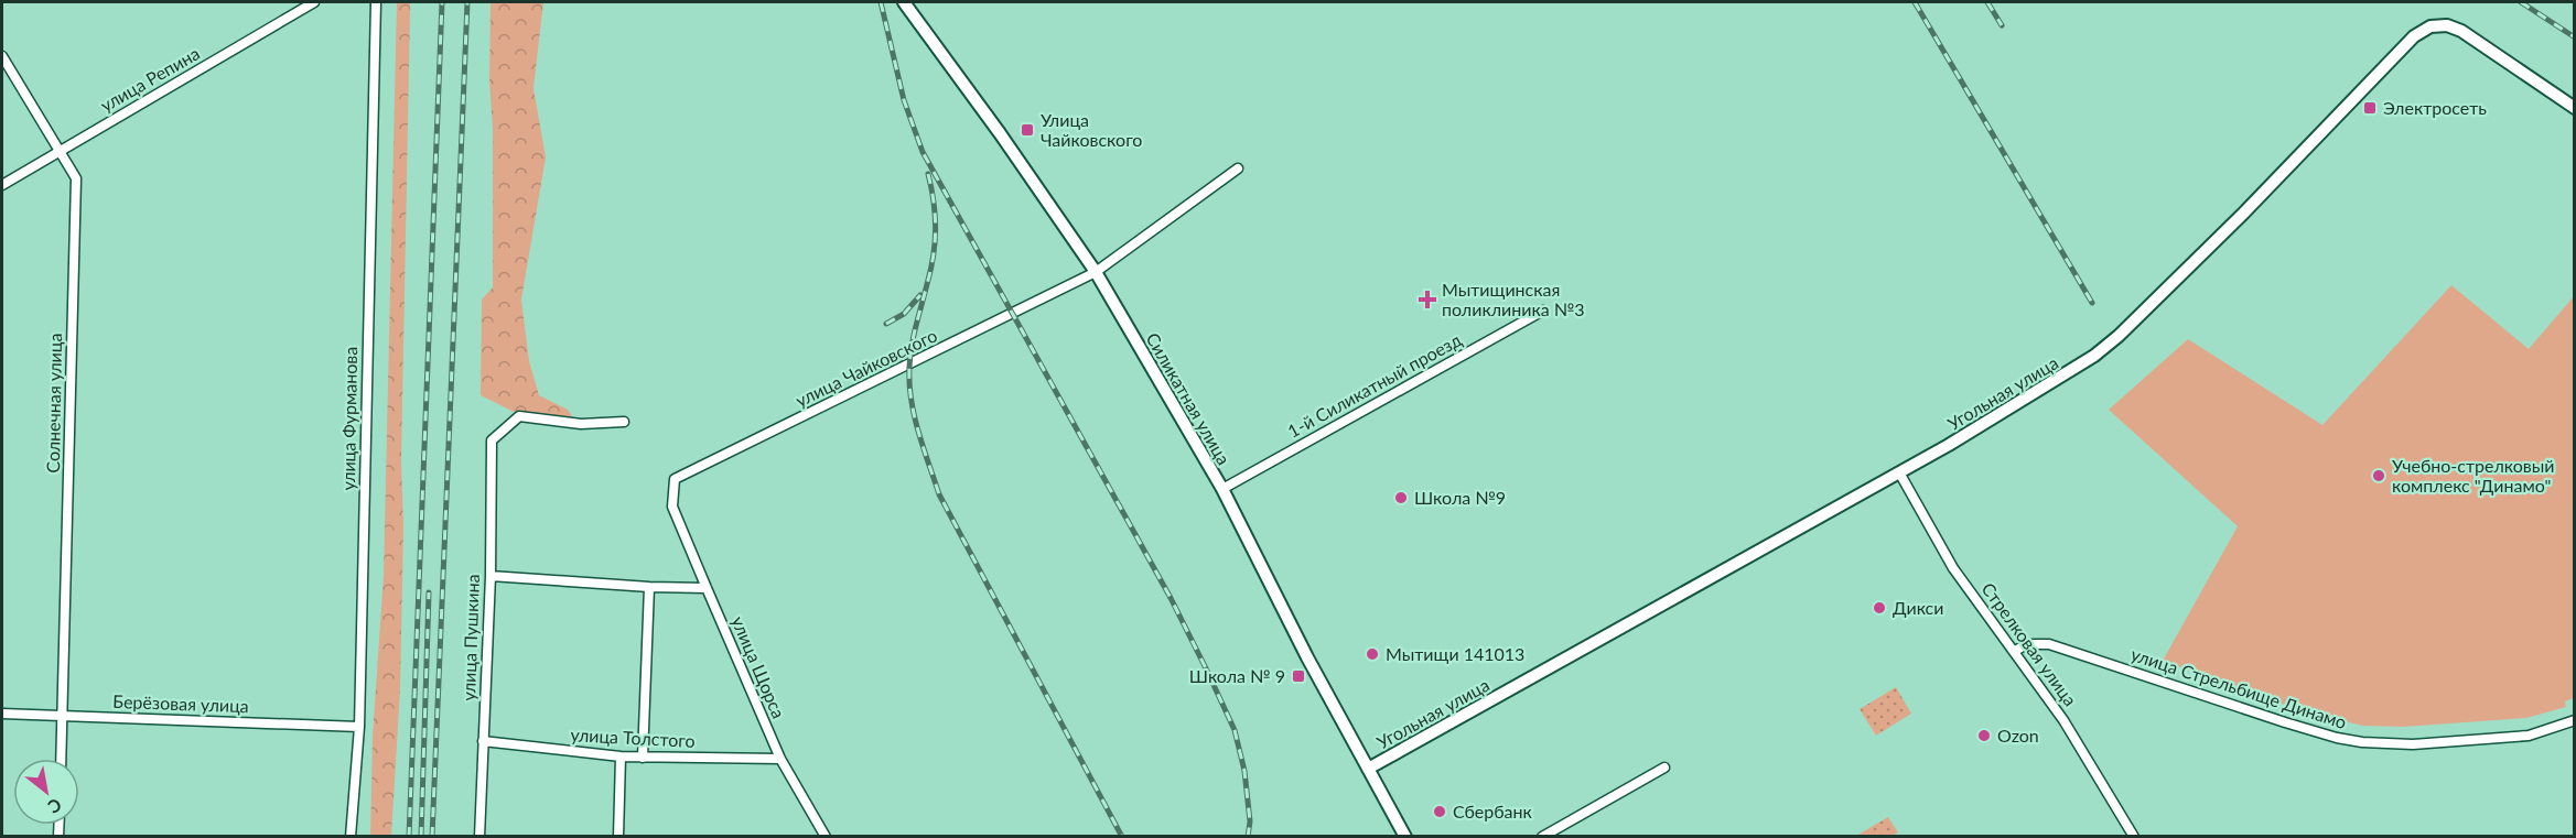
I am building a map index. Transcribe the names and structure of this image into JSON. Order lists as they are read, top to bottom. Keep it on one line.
{"streets":{"street":["улица Репина","улица Чайковского","1-й Силикатный проезд","Угольная улица","Силикатная улица","Солнечная улица","улица Фурманова","улица Пушкина","Стрелковая улица","улица Щорса","улица Стрельбище Динамо","Берёзовая улица","улица Толстого"]},"crossings":[["улица Репина","Солнечная улица"],["улица Чайковского","Силикатная улица"],["улица Чайковского","улица Щорса"],["1-й Силикатный проезд","Силикатная улица"],["Угольная улица","Силикатная улица"],["Угольная улица","Стрелковая улица"],["Солнечная улица","Берёзовая улица"],["улица Фурманова","Берёзовая улица"],["улица Пушкина","улица Толстого"],["Стрелковая улица","улица Стрельбище Динамо"],["улица Щорса","улица Толстого"]],"places":{"transit":["Электросеть","Улица Чайковского","Школа № 9"],"health":["Мытищинская поликлиника №3"],"other":["Учебно-стрелковый комплекс \"Динамо\"","Школа №9","Дикси","Мытищи 141013","Ozon","Сбербанк"]},"north":"bottom right"}
